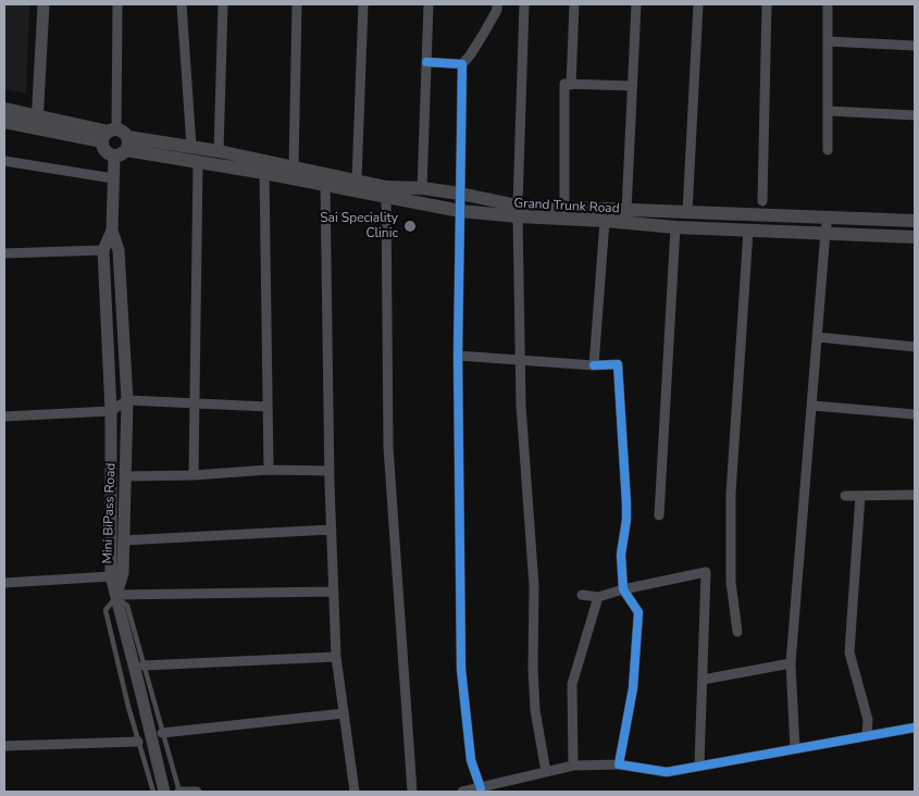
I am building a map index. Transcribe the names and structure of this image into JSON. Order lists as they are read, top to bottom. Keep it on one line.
{"streets":{"main road":["Grand Trunk Road"],"street":["Mini BiPass Road"]},"places":["Sai Speciality Clinic"]}
